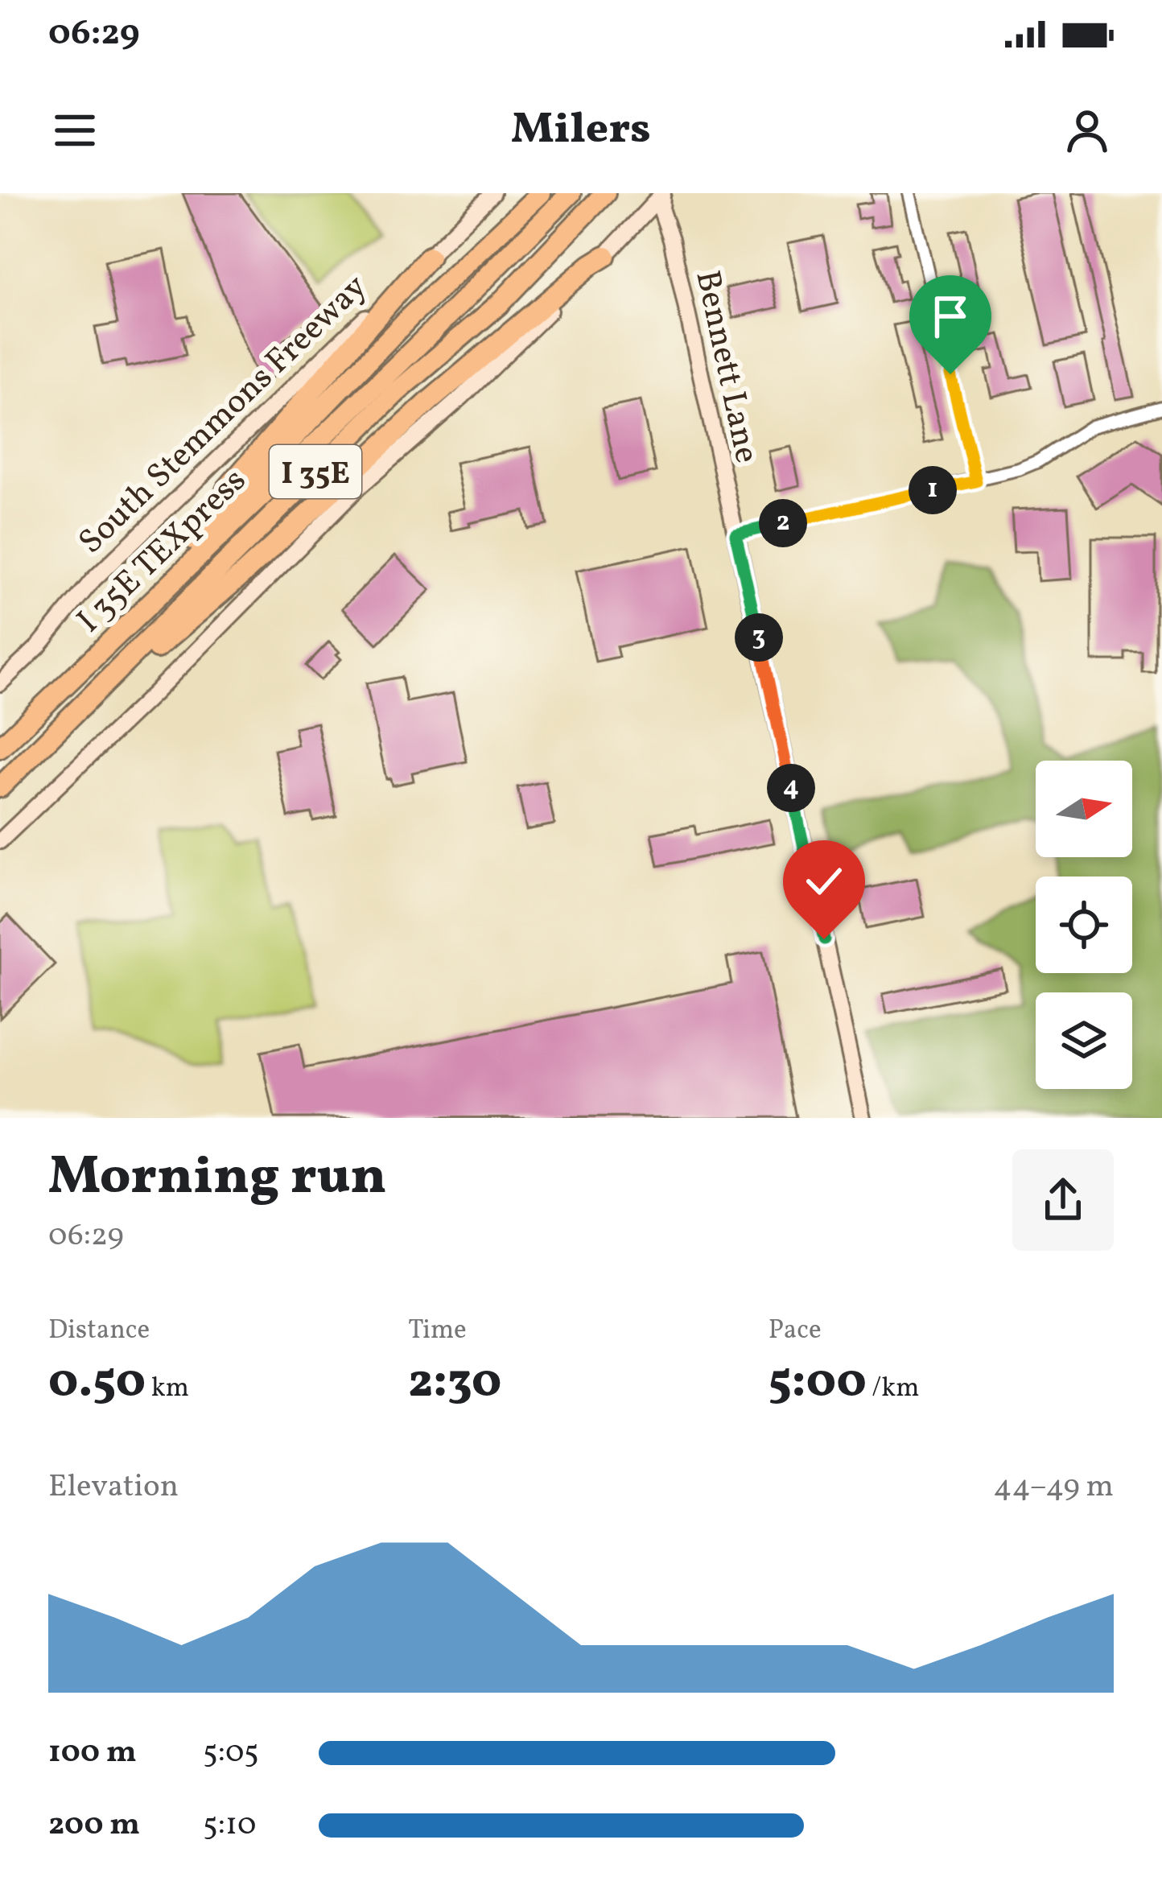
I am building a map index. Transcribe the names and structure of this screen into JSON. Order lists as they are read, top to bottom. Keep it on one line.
{"streets":{"highway":["South Stemmons Freeway","I 35E","I 35E TEXpress"],"main road":["Bennett Lane"]},"north":"right","page":{"status":"06:29","header":"Milers","pins":["1","2","3","4"],"heading":["Morning run","06:29"],"stats":[["Distance","0.50 km"],["Time","2:30"],["Pace","5:00 /km"]],"chart":["Elevation","44–49 m"],"list":[{"name":"100 m","note":"5:05"},{"name":"200 m","note":"5:10"}]}}
